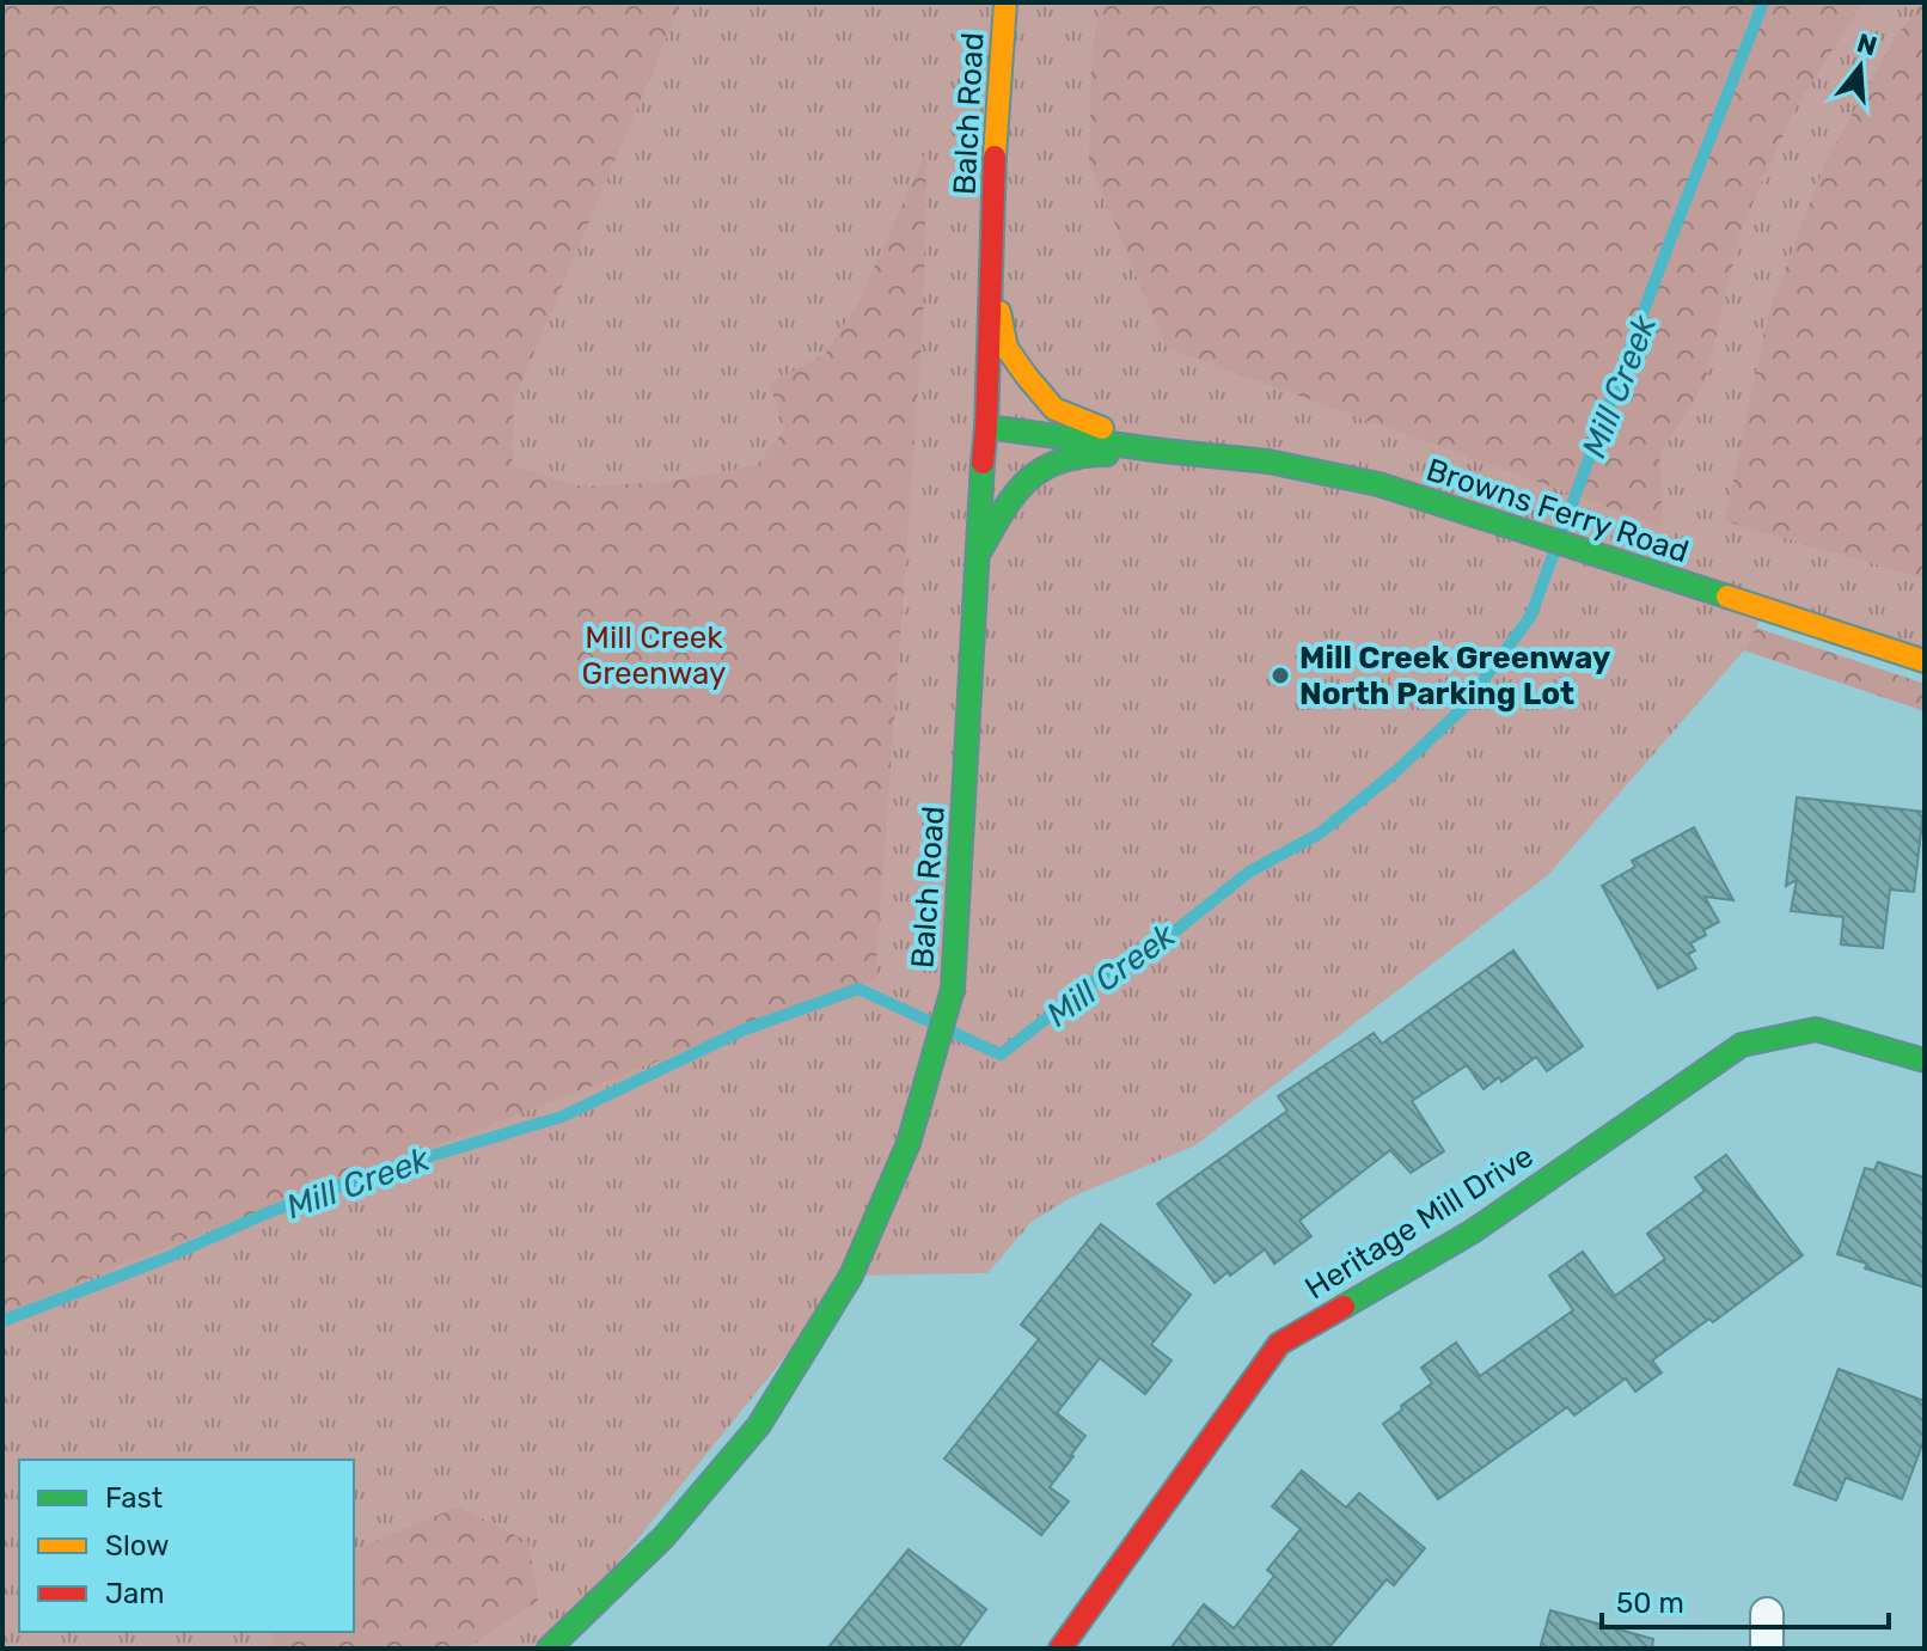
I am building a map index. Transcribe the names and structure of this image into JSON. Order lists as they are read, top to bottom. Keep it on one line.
{"streets":{"street":["Balch Road","Browns Ferry Road","Heritage Mill Drive"]},"crossings":[["Balch Road","Browns Ferry Road"]],"water":["Mill Creek"],"parks":["Mill Creek Greenway"],"places":["Mill Creek Greenway North Parking Lot"],"legend":["Fast","Slow","Jam"],"scale_bar":"50 m","north":"top"}
